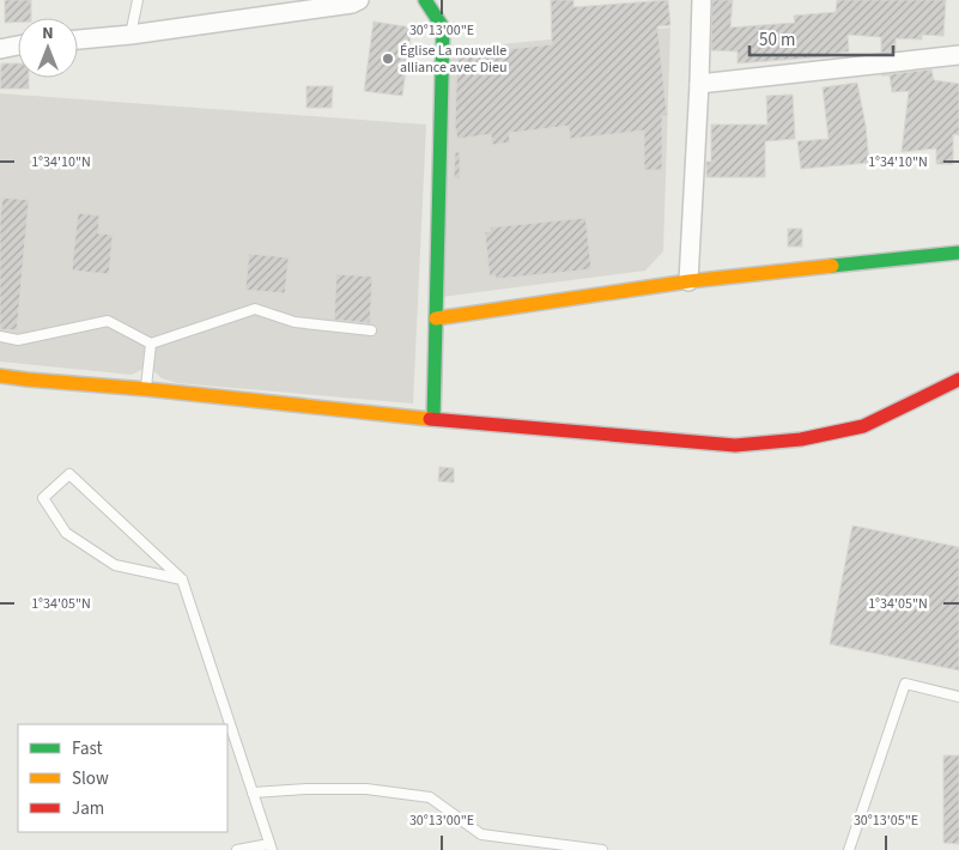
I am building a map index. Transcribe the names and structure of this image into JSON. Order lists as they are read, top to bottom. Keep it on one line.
{"places":["Église La nouvelle alliance avec Dieu"],"legend":["Fast","Slow","Jam"],"scale_bar":"50 m","north":"top","coordinates":["30°13'00\"E","1°34'10\"N","1°34'05\"N","30°13'05\"E"]}
